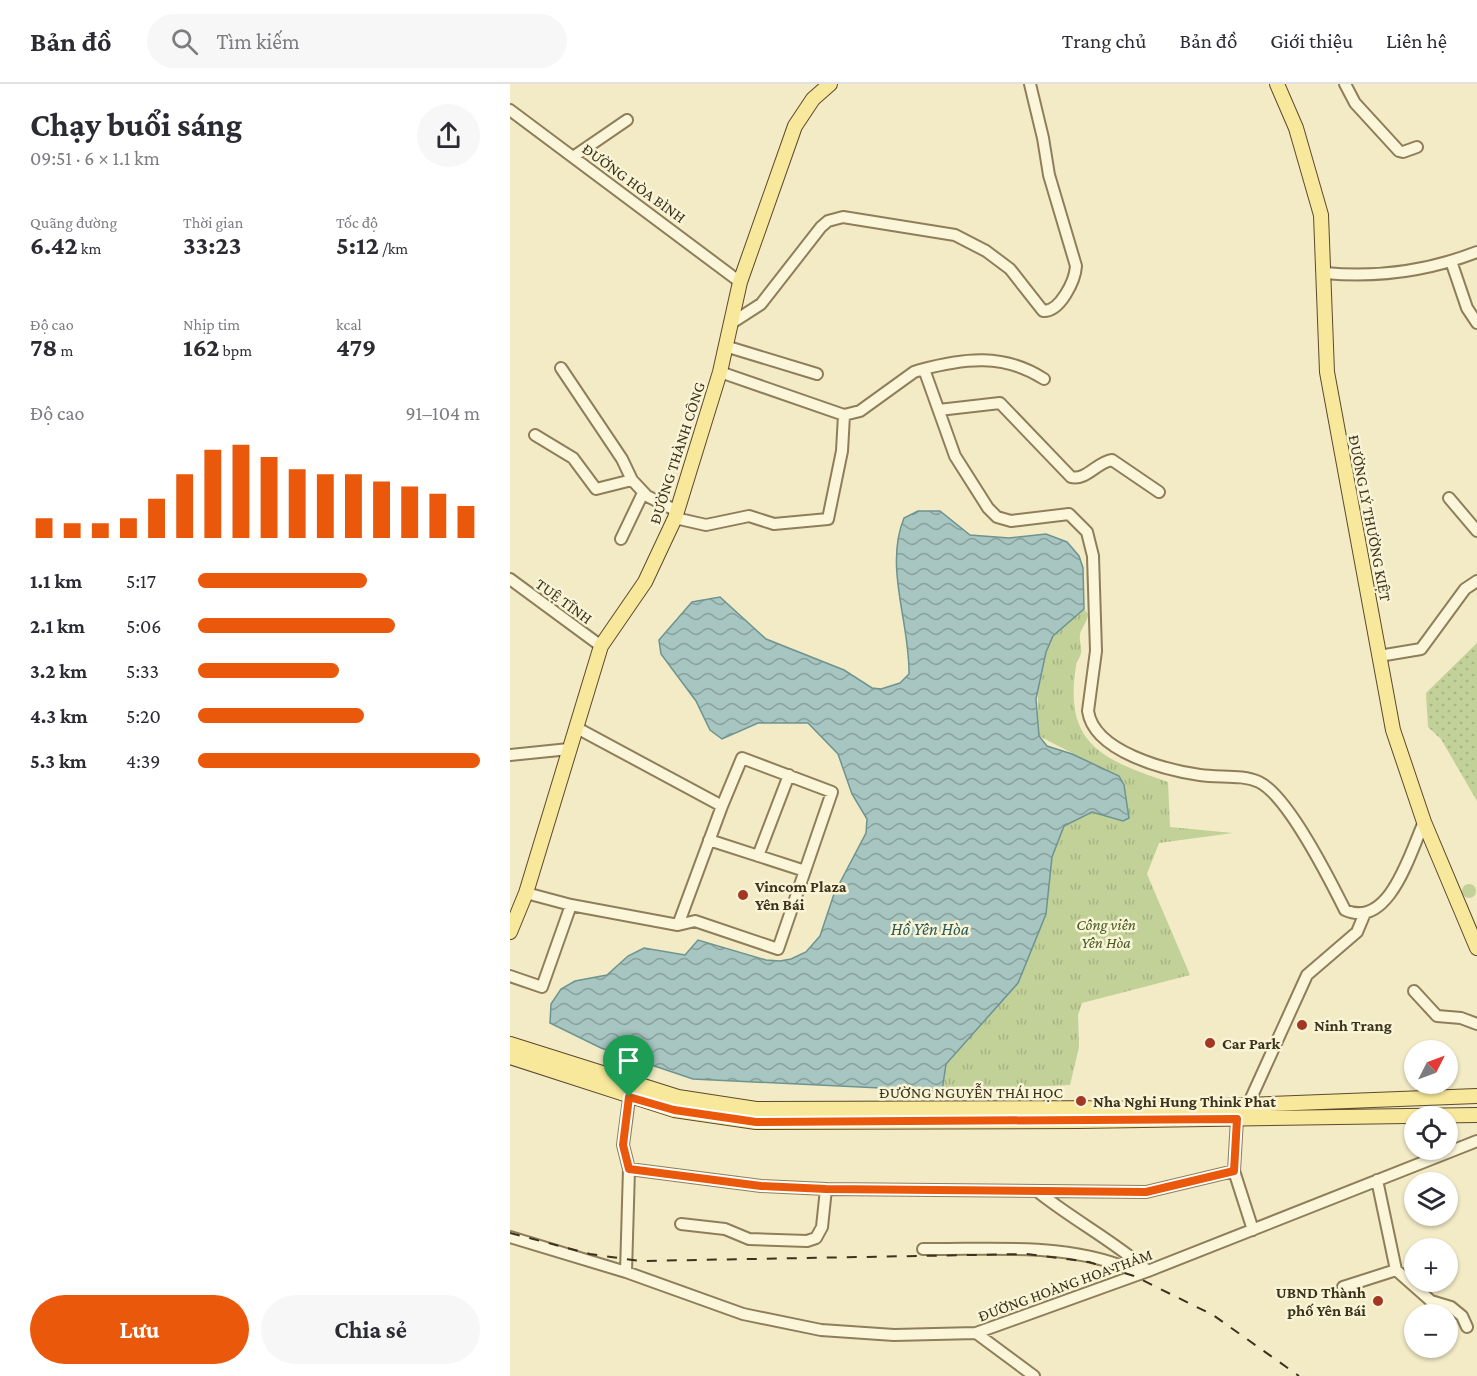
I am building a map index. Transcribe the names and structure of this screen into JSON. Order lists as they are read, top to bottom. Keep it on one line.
{"streets":{"main road":["ĐƯỜNG THÀNH CÔNG","ĐƯỜNG LÝ THƯỜNG KIỆT","ĐƯỜNG NGUYỄN THÁI HỌC"],"street":["ĐƯỜNG HÒA BÌNH","TUỆ TĨNH","ĐƯỜNG HOÀNG HOA THÁM"]},"crossings":[["ĐƯỜNG HÒA BÌNH","ĐƯỜNG THÀNH CÔNG"],["ĐƯỜNG THÀNH CÔNG","TUỆ TĨNH"]],"water":["Hồ Yên Hòa"],"parks":["Công viên Yên Hòa"],"places":["Vincom Plaza Yên Bái","Ninh Trang","Car Park","Nha Nghi Hung Think Phat","UBND Thành phố Yên Bái"],"north":"top right","page":{"header":"Bản đồ","search":"Tìm kiếm","nav":["Trang chủ","Bản đồ","Giới thiệu","Liên hệ"],"heading":["Chạy buổi sáng","09:51 · 6 × 1.1 km"],"stats":[["Quãng đường","6.42 km"],["Thời gian","33:23"],["Tốc độ","5:12 /km"],["Độ cao","78 m"],["Nhịp tim","162 bpm"],["kcal","479"]],"chart":["Độ cao","91–104 m"],"list":[{"name":"1.1 km","note":"5:17"},{"name":"2.1 km","note":"5:06"},{"name":"3.2 km","note":"5:33"},{"name":"4.3 km","note":"5:20"},{"name":"5.3 km","note":"4:39"}],"map_buttons":["+","−"],"buttons":["Lưu","Chia sẻ"]}}
